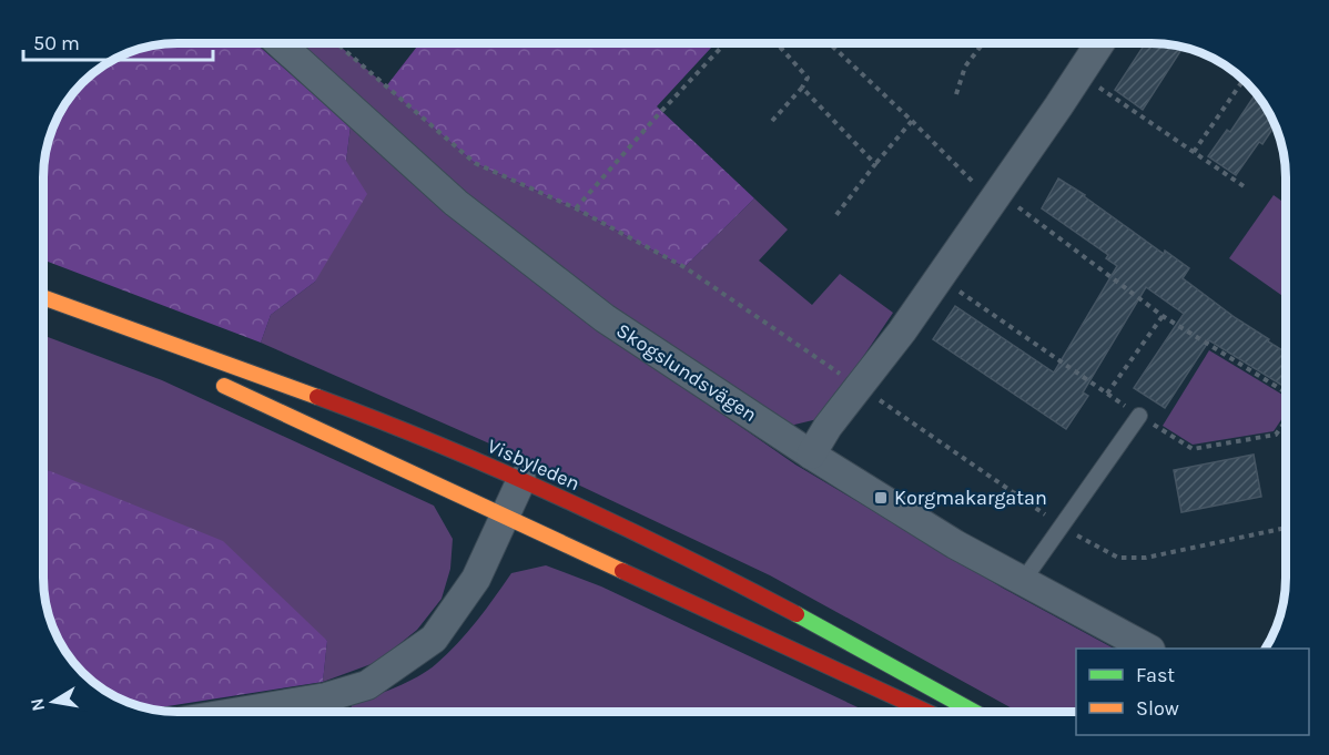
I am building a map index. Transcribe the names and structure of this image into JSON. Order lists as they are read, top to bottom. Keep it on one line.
{"streets":{"main road":["Visbyleden"],"street":["Skogslundsvägen"]},"places":{"transit":["Korgmakargatan"]},"legend":["Fast","Slow"],"scale_bar":"50 m","north":"left"}
